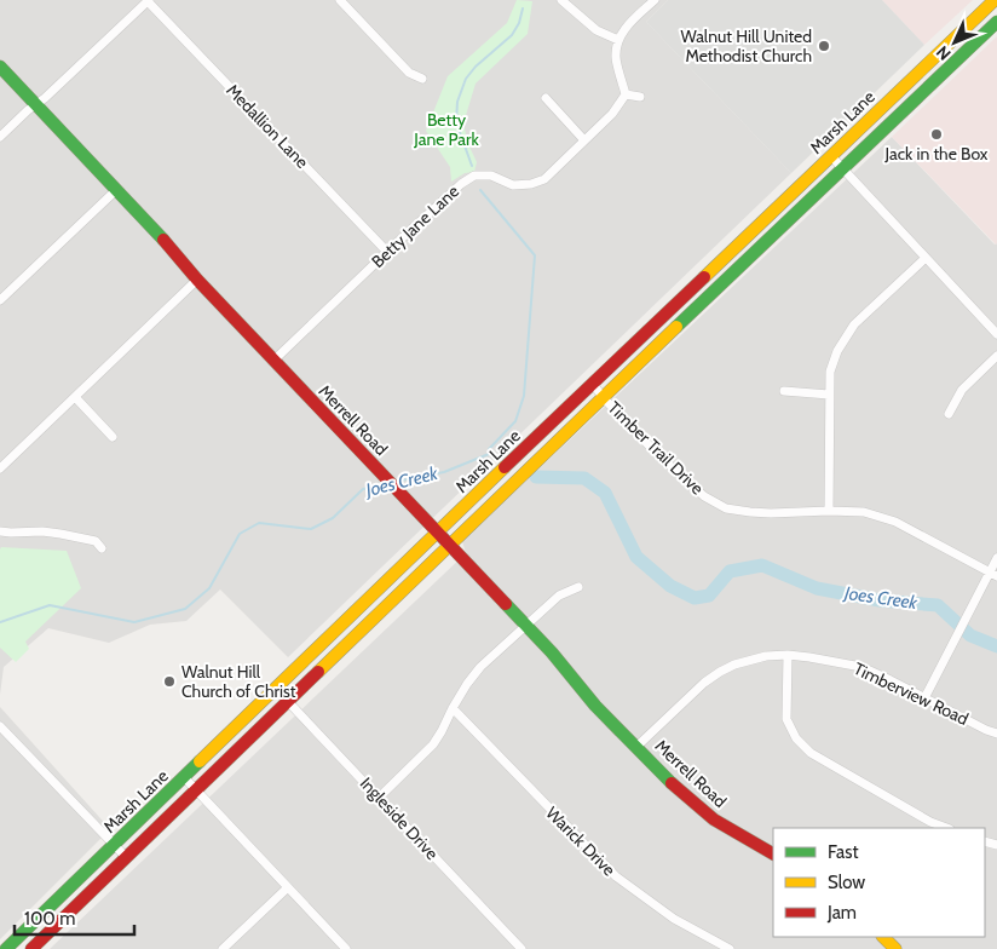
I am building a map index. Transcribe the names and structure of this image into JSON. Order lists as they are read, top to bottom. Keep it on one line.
{"streets":{"main road":["Marsh Lane","Merrell Road"],"street":["Medallion Lane","Betty Jane Lane","Timber Trail Drive","Timberview Road","Ingleside Drive","Warick Drive"]},"crossings":[["Marsh Lane","Merrell Road"],["Marsh Lane","Timber Trail Drive"],["Marsh Lane","Ingleside Drive"],["Medallion Lane","Betty Jane Lane"],["Betty Jane Lane","Merrell Road"],["Merrell Road","Timberview Road"]],"water":["Joes Creek"],"parks":["Betty Jane Park"],"places":["Walnut Hill United Methodist Church","Jack in the Box","Walnut Hill Church of Christ"],"legend":["Fast","Slow","Jam"],"scale_bar":"100 m","north":"bottom left"}
